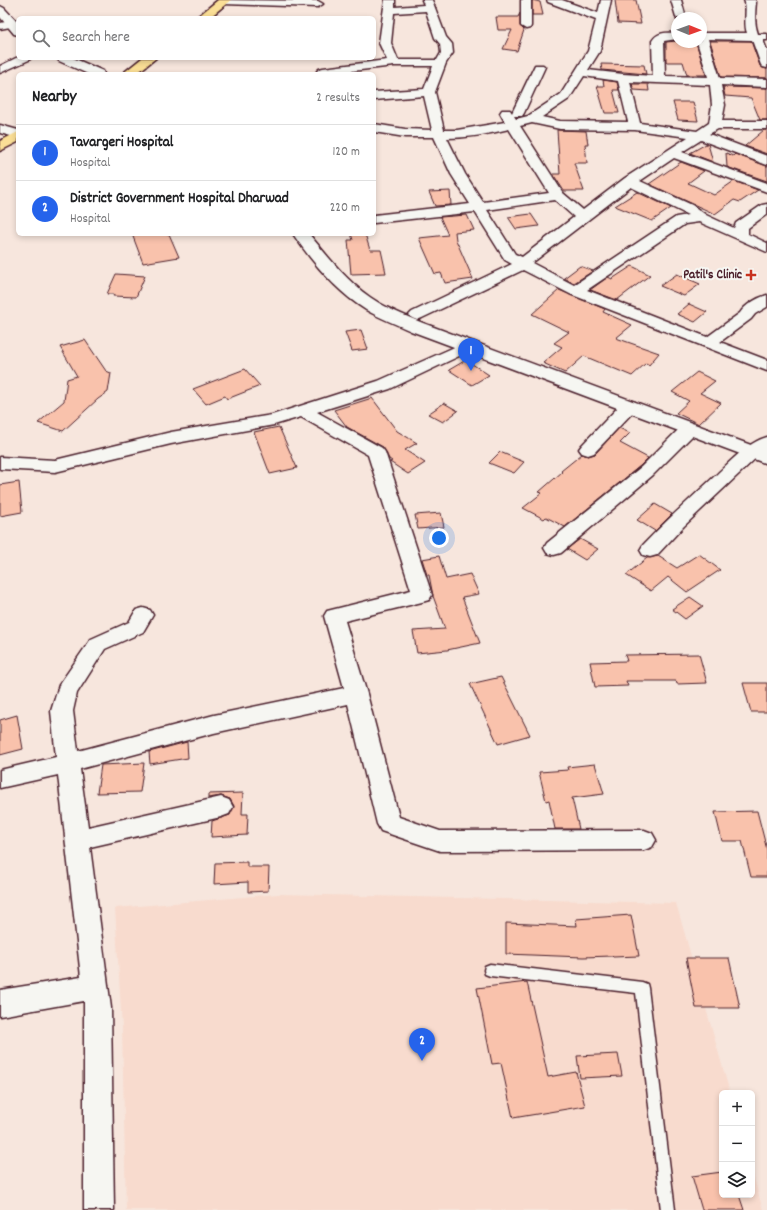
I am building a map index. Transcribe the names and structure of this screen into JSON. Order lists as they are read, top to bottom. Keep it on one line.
{"places":{"health":["Patil's Clinic"]},"north":"right","page":{"search":"Search here","heading":["Nearby","2 results"],"list":[{"mark":"1","name":"Tavargeri Hospital","note":"Hospital","value":"120 m"},{"mark":"2","name":"District Government Hospital Dharwad","note":"Hospital","value":"220 m"}],"pins":["1","2"],"map_buttons":["+","−"]}}
